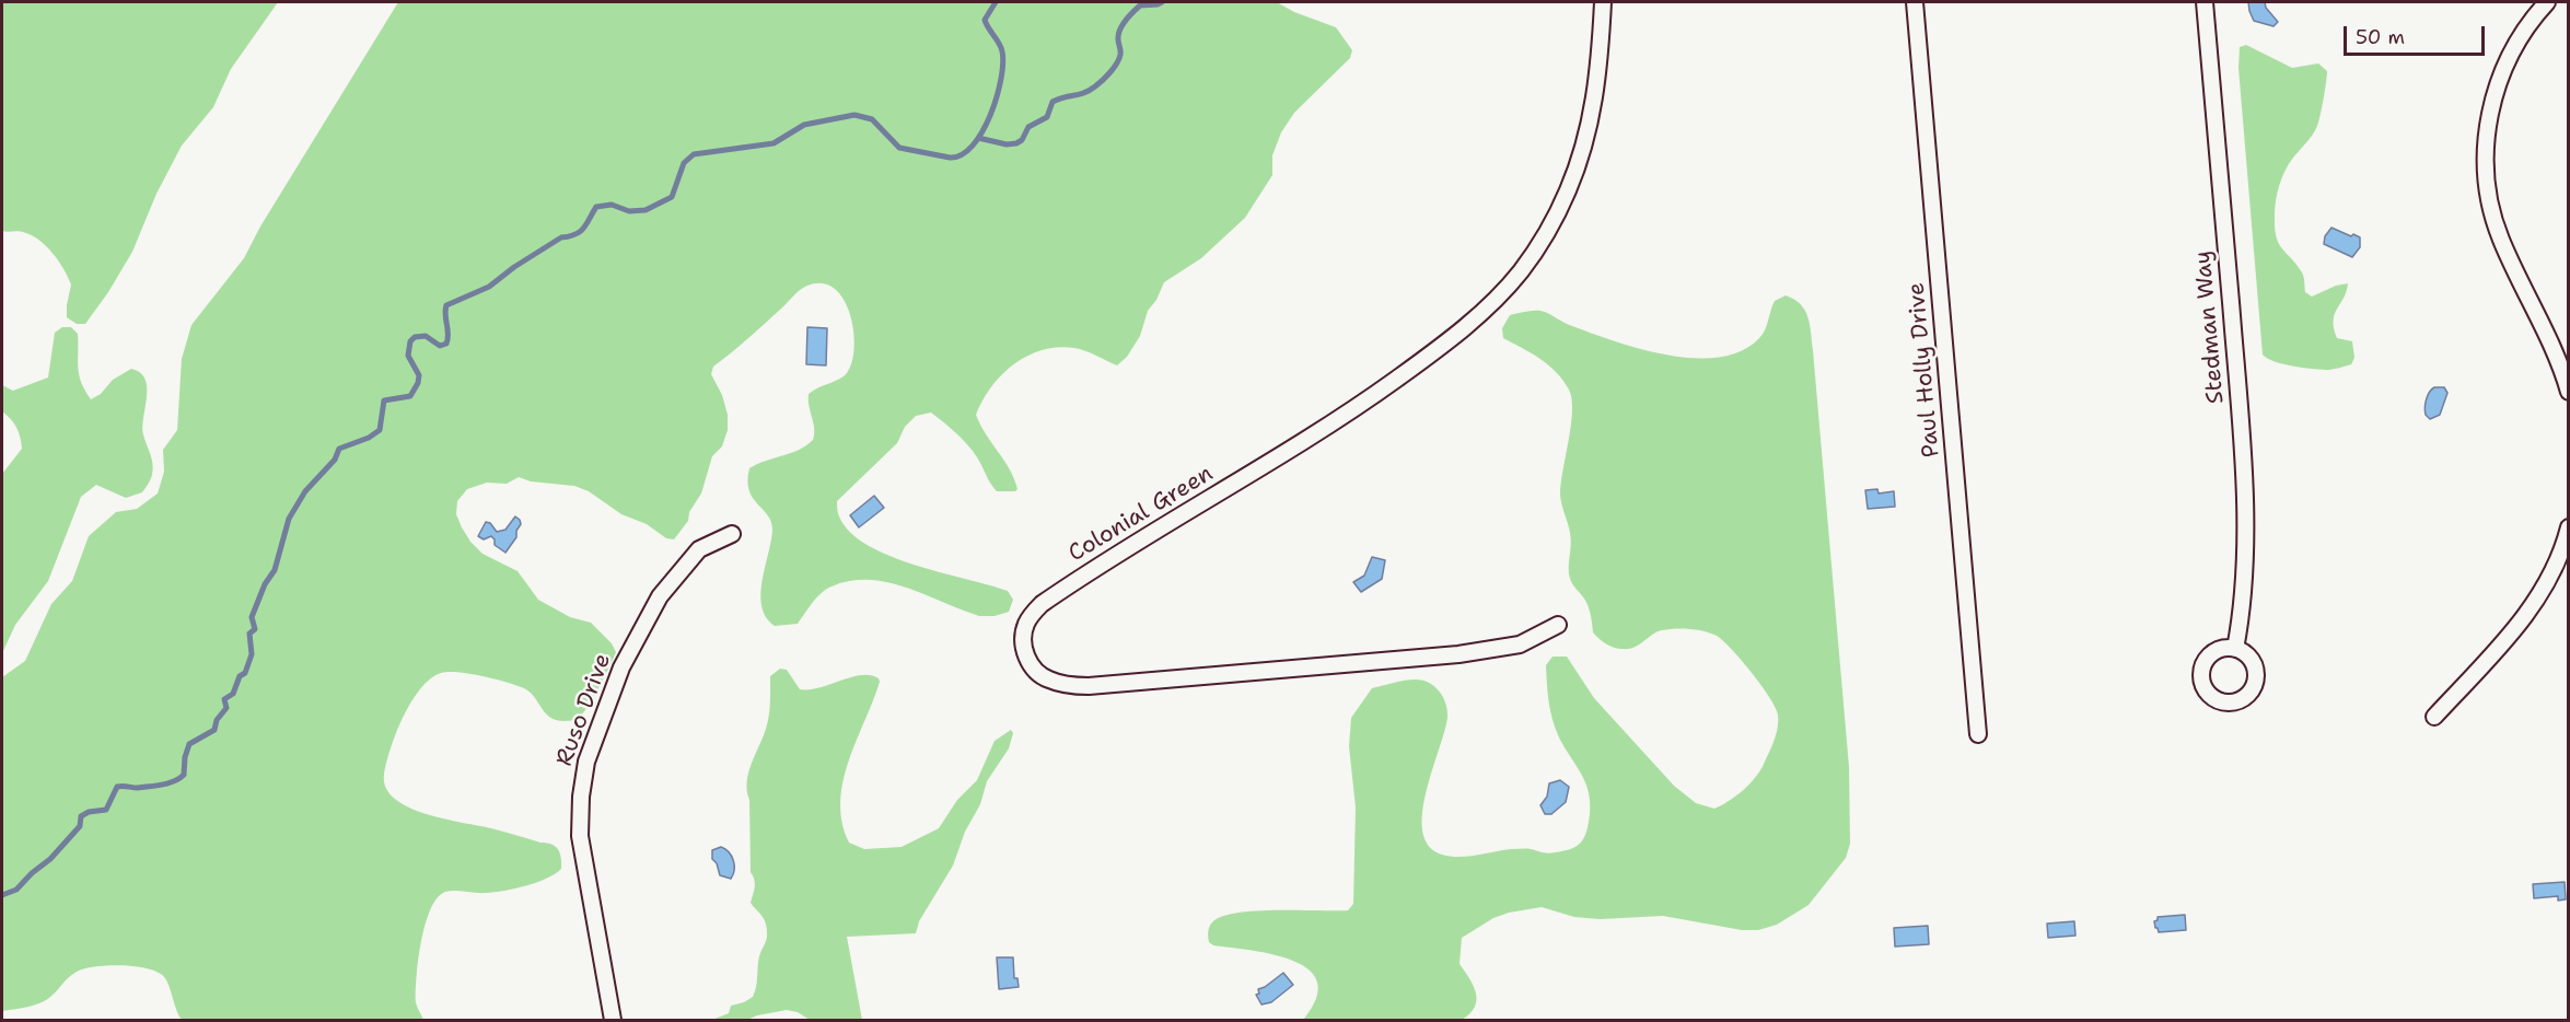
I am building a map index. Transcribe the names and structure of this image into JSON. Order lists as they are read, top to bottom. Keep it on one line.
{"streets":{"street":["Stedman Way","Paul Holly Drive","Colonial Green","Ruso Drive"]},"scale_bar":"50 m"}
